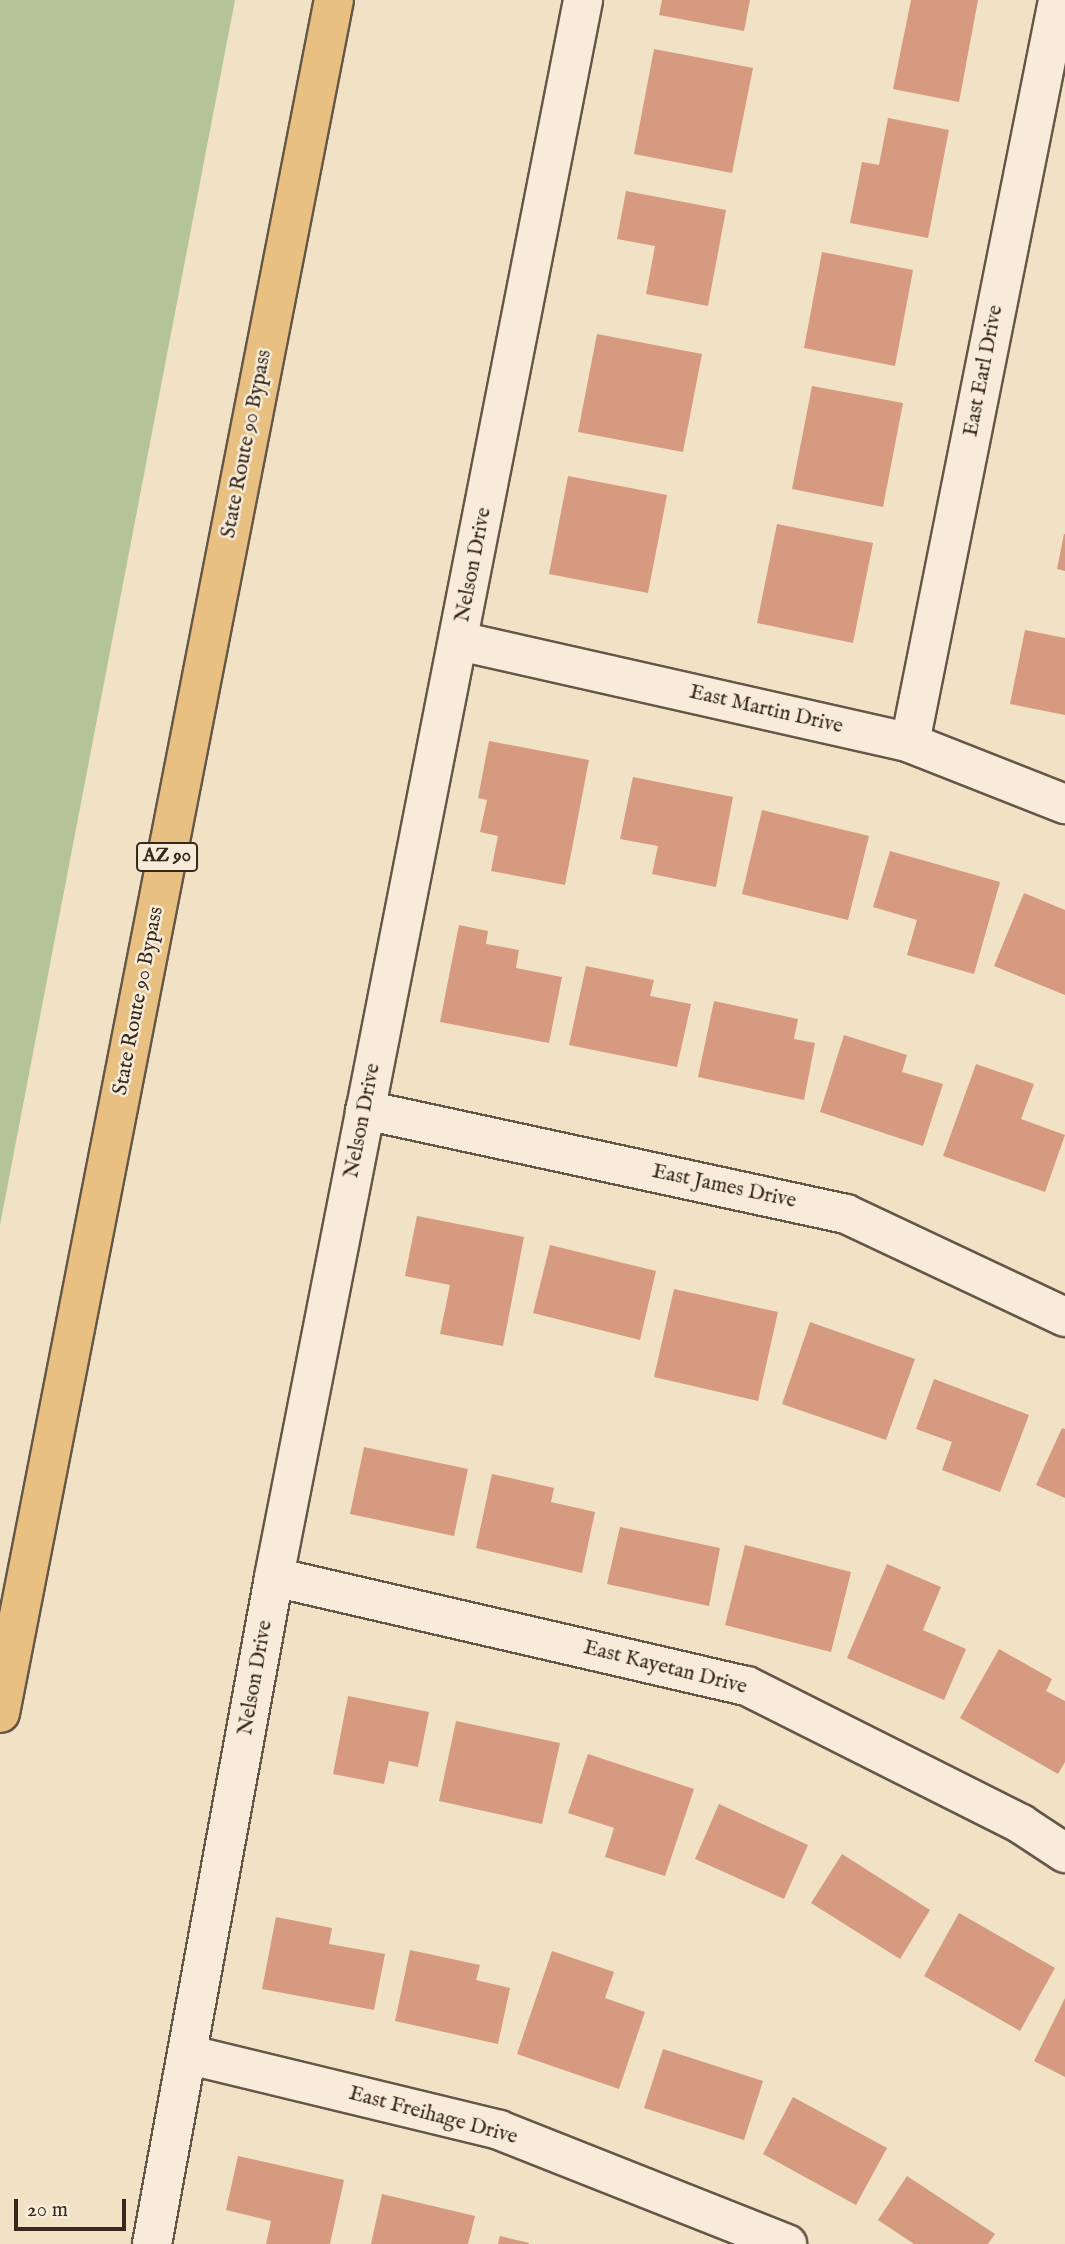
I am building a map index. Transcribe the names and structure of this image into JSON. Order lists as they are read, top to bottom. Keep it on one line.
{"streets":{"highway":["State Route 90 Bypass","AZ 90"],"street":["East Earl Drive","Nelson Drive","East Martin Drive","East James Drive","East Kayetan Drive","East Freihage Drive"]},"crossings":[["East Earl Drive","East Martin Drive"],["Nelson Drive","East Martin Drive"],["Nelson Drive","East James Drive"],["Nelson Drive","East Kayetan Drive"],["Nelson Drive","East Freihage Drive"]],"scale_bar":"20 m"}
